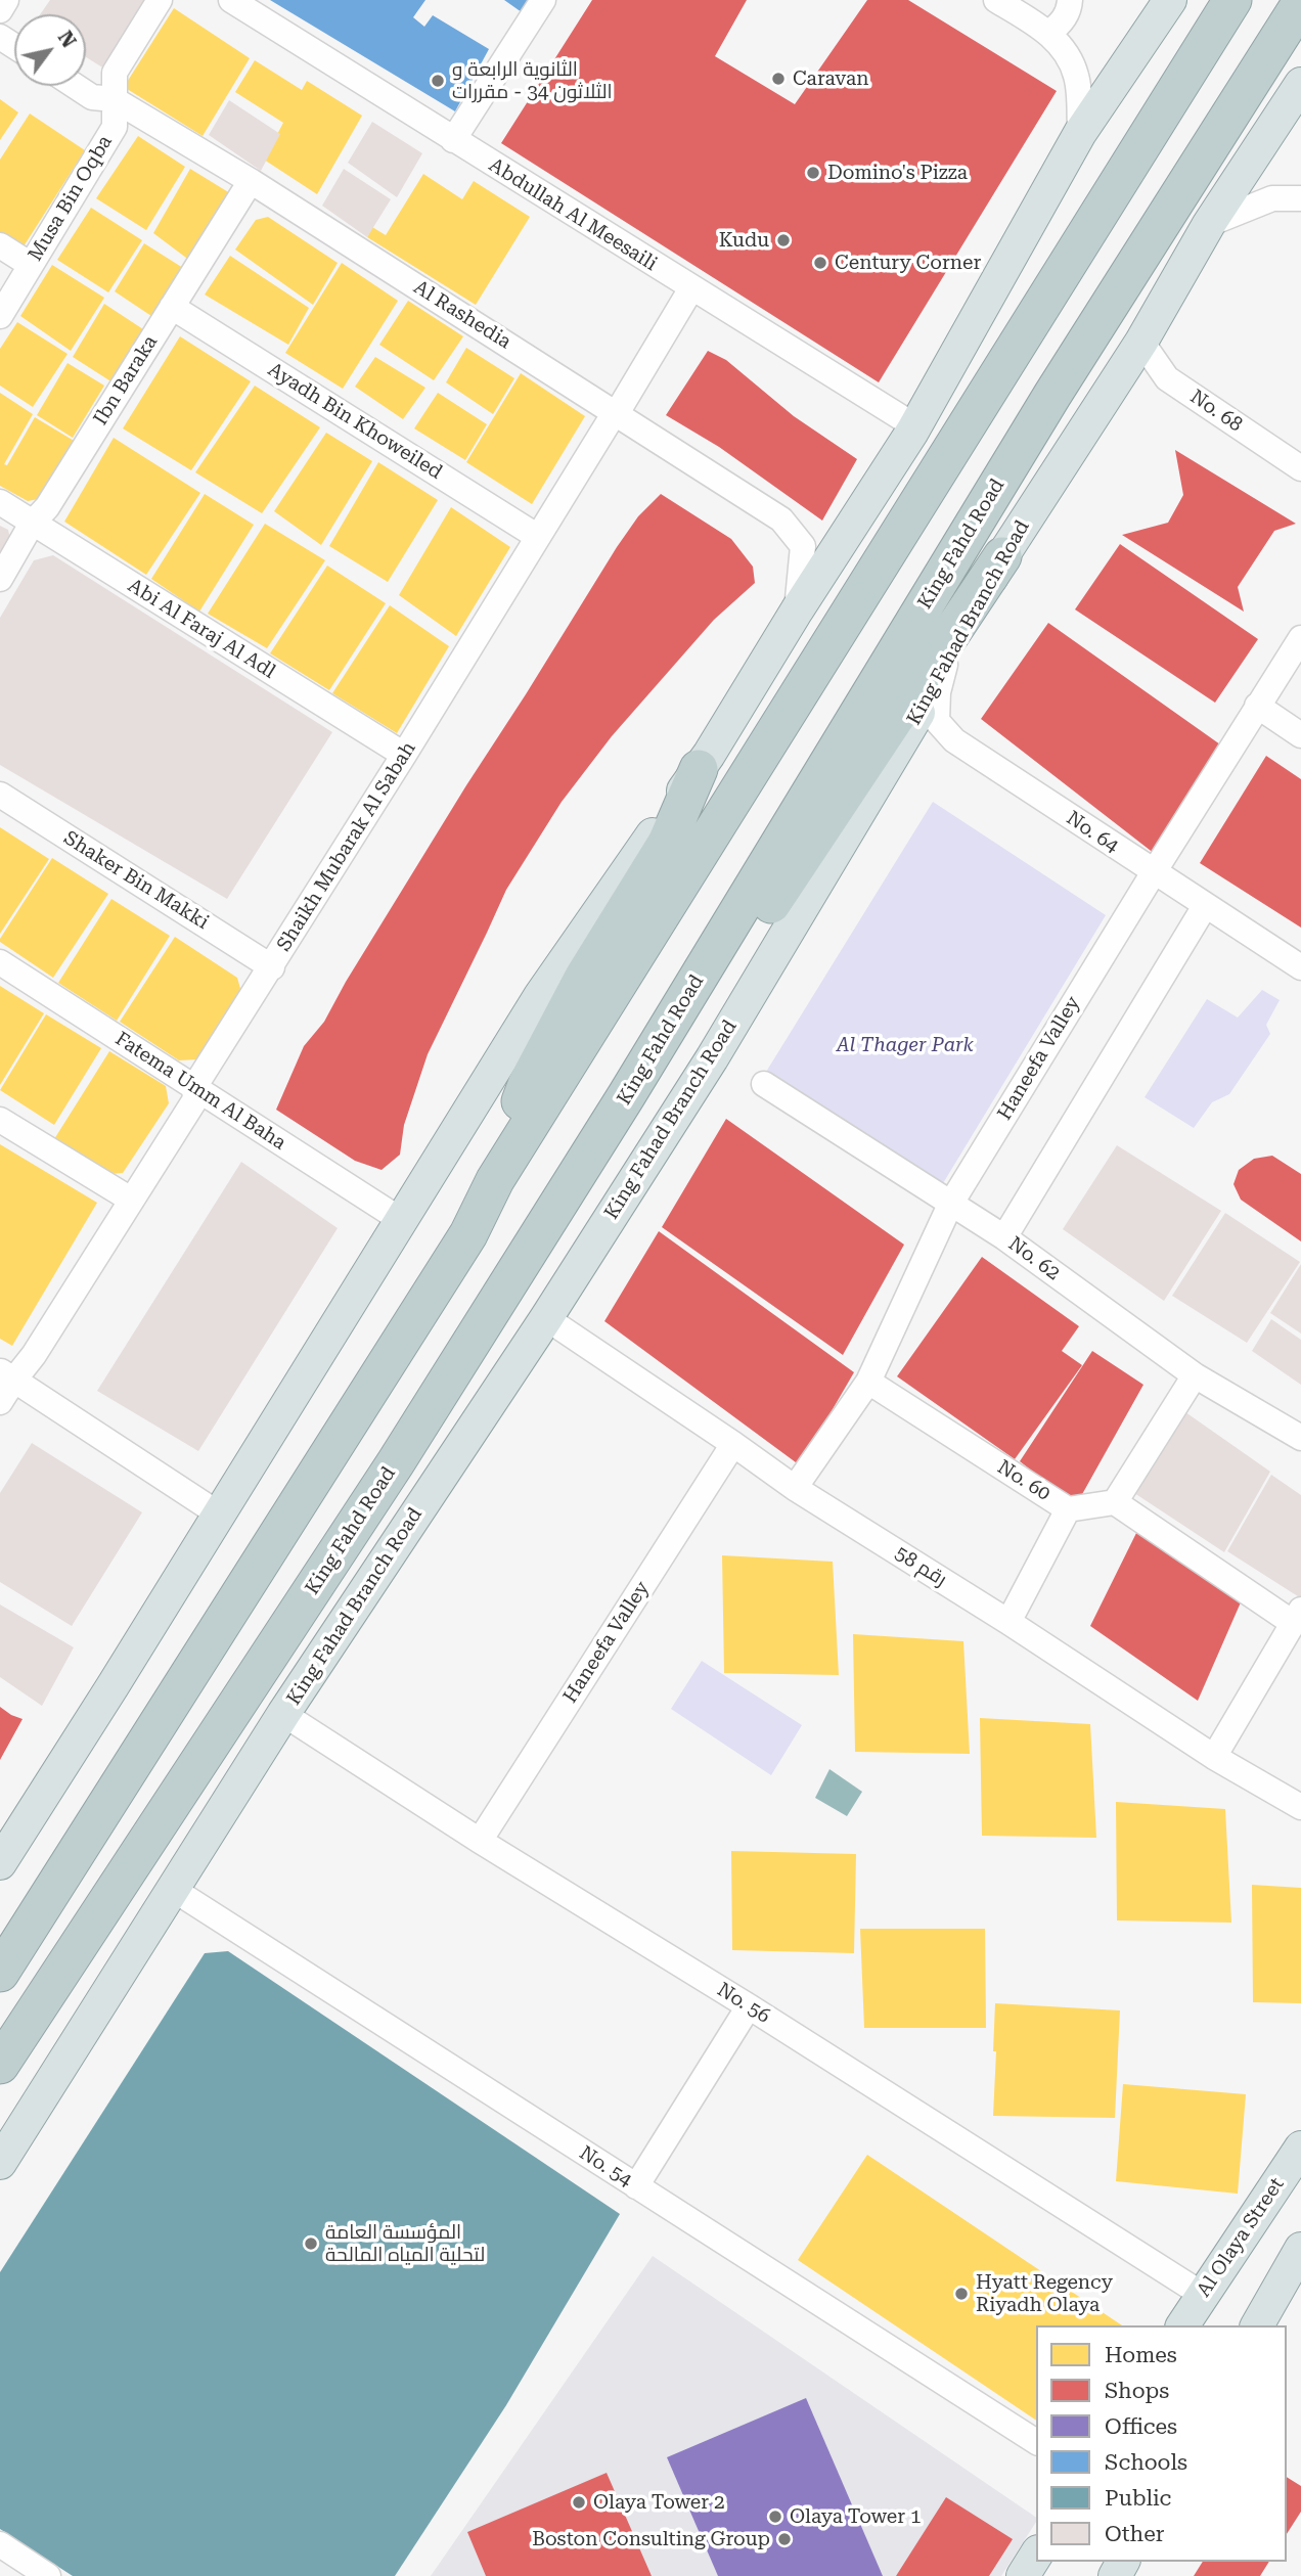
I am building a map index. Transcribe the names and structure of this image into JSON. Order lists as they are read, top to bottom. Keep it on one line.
{"streets":{"highway":["King Fahd Road"],"main road":["King Fahad Branch Road","Al Olaya Street"],"street":["Musa Bin Oqba","Abdullah Al Meesaili","Al Rashedia","Ibn Baraka","No. 68","Ayadh Bin Khoweiled","Abi Al Faraj Al Adl","No. 64","Shaikh Mubarak Al Sabah","Shaker Bin Makki","Haneefa Valley","Fatema Umm Al Baha","No. 62","No. 60","رقم 58","No. 56","No. 54"]},"crossings":[["Musa Bin Oqba","Al Rashedia"],["Abdullah Al Meesaili","Shaikh Mubarak Al Sabah"],["Al Rashedia","Ibn Baraka"],["Al Rashedia","Shaikh Mubarak Al Sabah"],["Ibn Baraka","Ayadh Bin Khoweiled"],["Ibn Baraka","Abi Al Faraj Al Adl"],["No. 68","King Fahad Branch Road"],["Ayadh Bin Khoweiled","Shaikh Mubarak Al Sabah"],["King Fahad Branch Road","No. 64"],["King Fahad Branch Road","رقم 58"],["King Fahad Branch Road","No. 56"],["King Fahad Branch Road","No. 54"],["Abi Al Faraj Al Adl","Shaikh Mubarak Al Sabah"],["No. 64","Haneefa Valley"],["Shaikh Mubarak Al Sabah","Shaker Bin Makki"],["Shaikh Mubarak Al Sabah","Fatema Umm Al Baha"],["Haneefa Valley","No. 62"],["Haneefa Valley","No. 60"],["Haneefa Valley","رقم 58"],["Haneefa Valley","No. 56"],["No. 56","Al Olaya Street"]],"parks":["Al Thager Park"],"places":["Caravan","الثانوية الرابعة و الثلاثون 34 - مقررات","Domino's Pizza","Kudu","Century Corner","المؤسسة العامة لتحلية المياه المالحة","Hyatt Regency Riyadh Olaya","Olaya Tower 2","Olaya Tower 1","Boston Consulting Group"],"legend":["Homes","Shops","Offices","Schools","Public","Other"],"north":"top right"}
